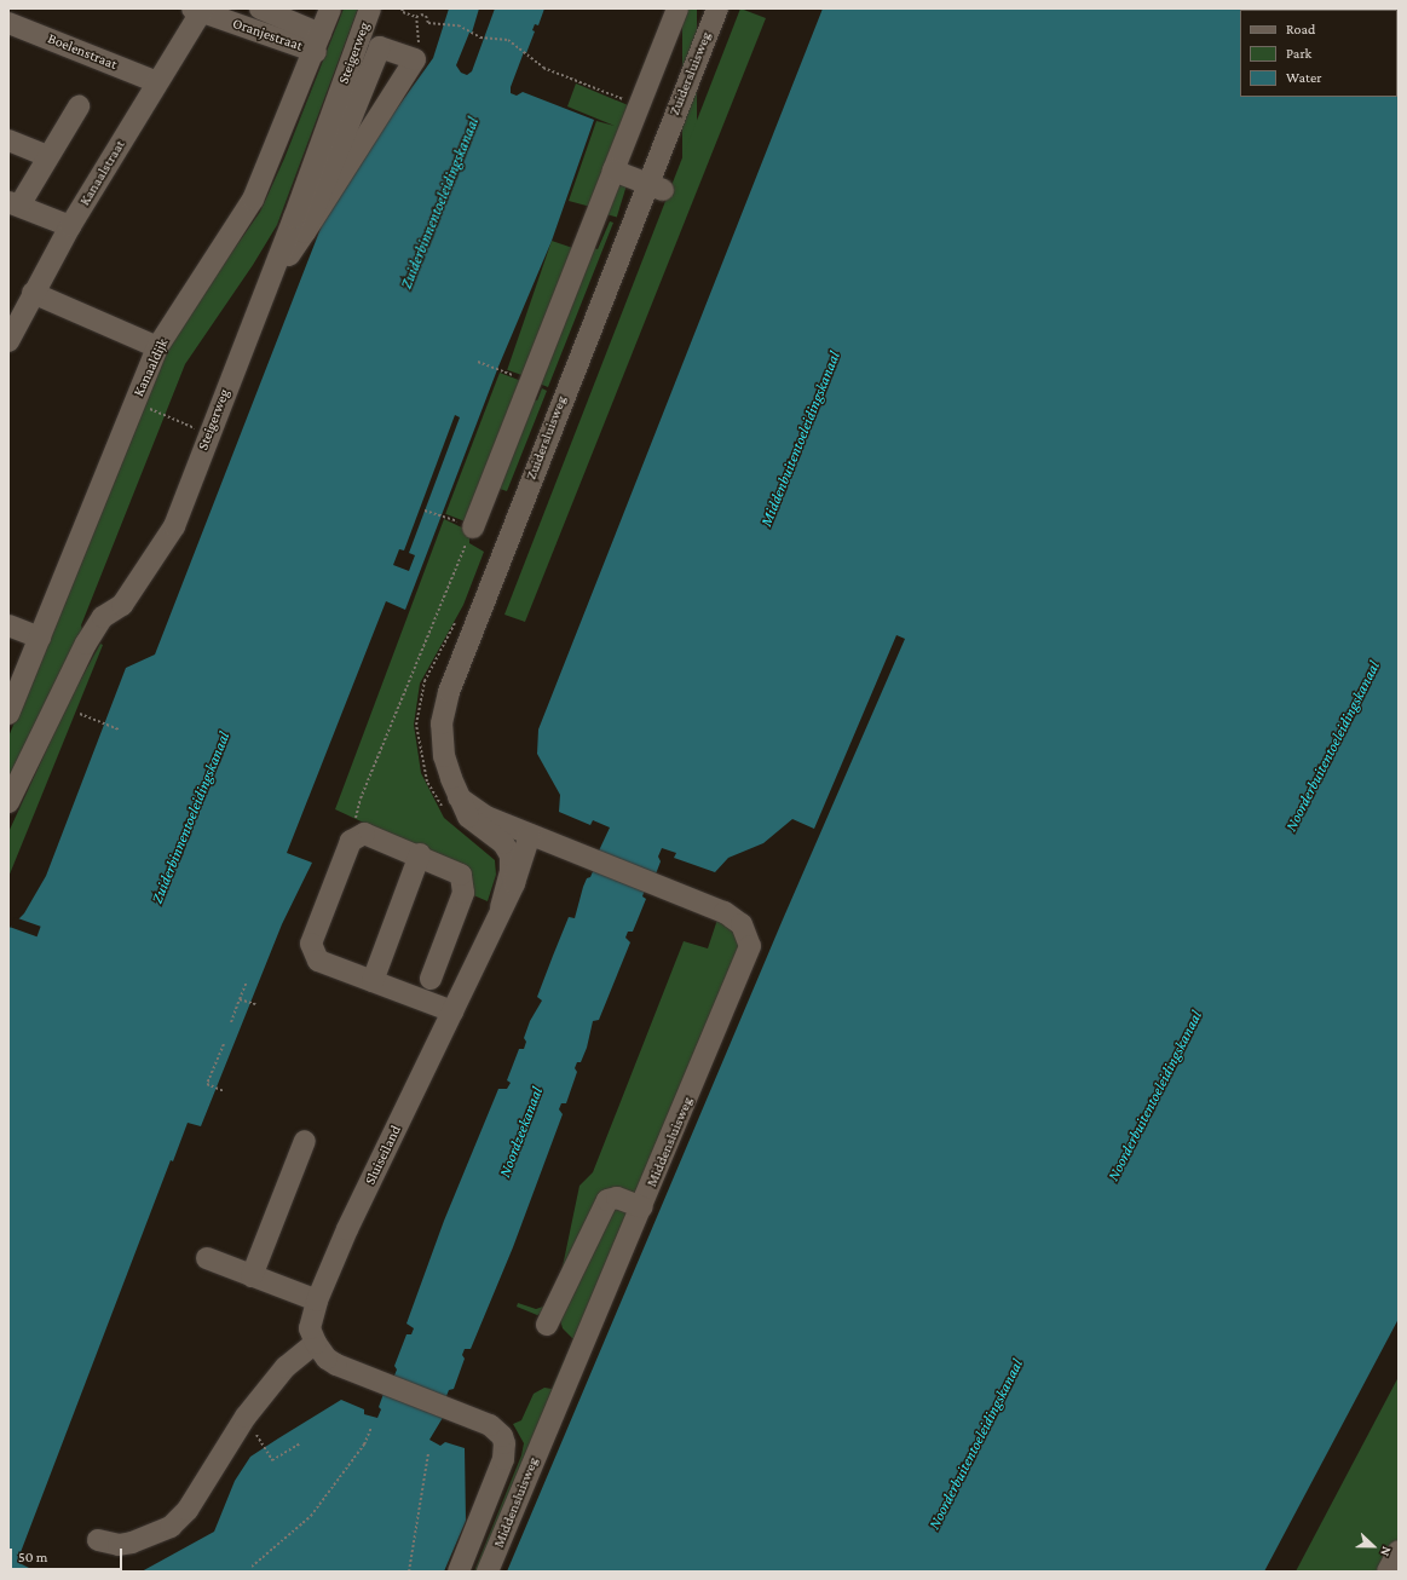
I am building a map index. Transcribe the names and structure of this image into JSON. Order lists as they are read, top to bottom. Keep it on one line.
{"streets":{"street":["Oranjestraat","Boelenstraat","Steigerweg","Zuidersluisweg","Kanaalstraat","Kanaaldijk","Middensluisweg","Sluiseiland"]},"crossings":[["Oranjestraat","Kanaalstraat"],["Oranjestraat","Kanaaldijk"],["Boelenstraat","Kanaalstraat"],["Middensluisweg","Sluiseiland"]],"water":["Zuiderbinnentoeleidingskanaal","Middenbuitentoeleidingskanaal","Noorderbuitentoeleidingskanaal","Noordzeekanaal"],"legend":["Road","Park","Water"],"scale_bar":"50 m","north":"right"}
